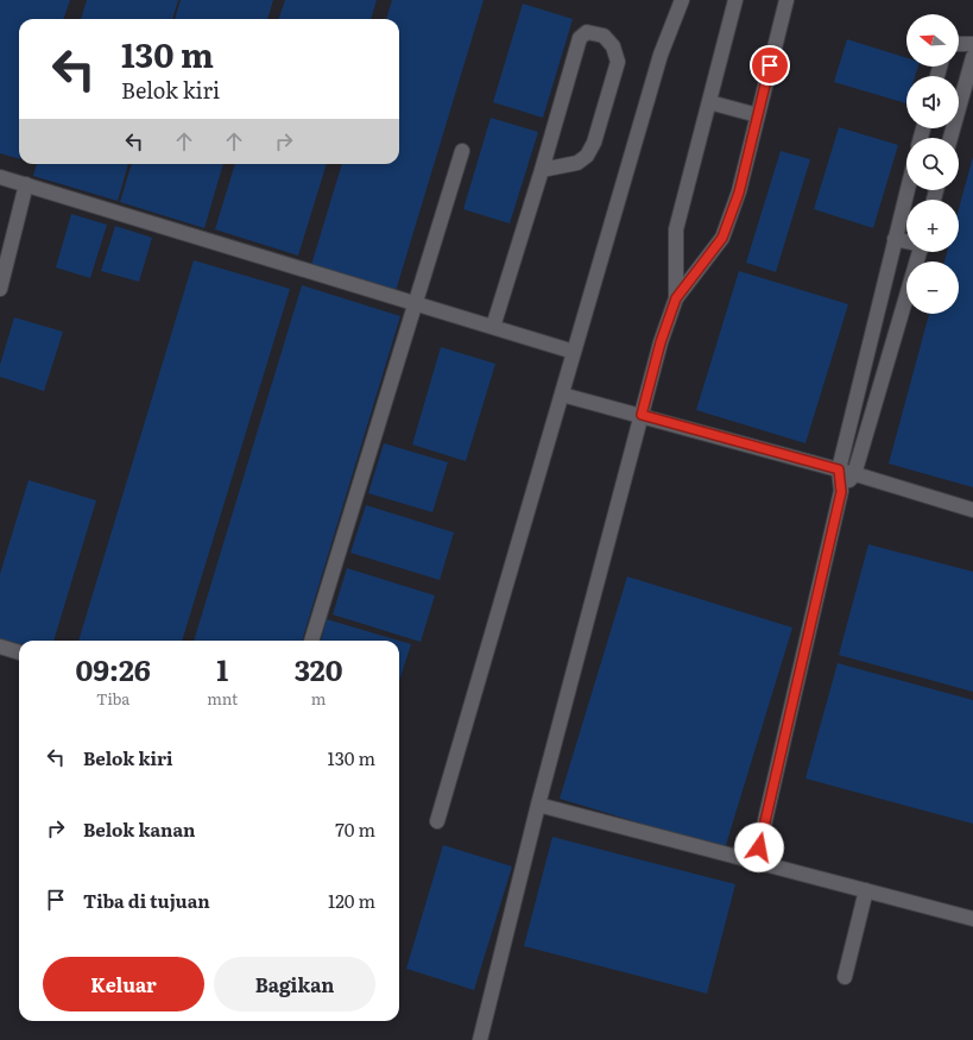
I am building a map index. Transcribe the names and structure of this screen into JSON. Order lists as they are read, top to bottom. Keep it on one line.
{"north":"left","page":{"map_buttons":["+","−"],"turn":["130 m","Belok kiri"],"eta":["09:26","Tiba","1","mnt","320","m"],"list":[{"name":"Belok kiri","value":"130 m"},{"name":"Belok kanan","value":"70 m"},{"name":"Tiba di tujuan","value":"120 m"}],"buttons":["Keluar","Bagikan"]}}
